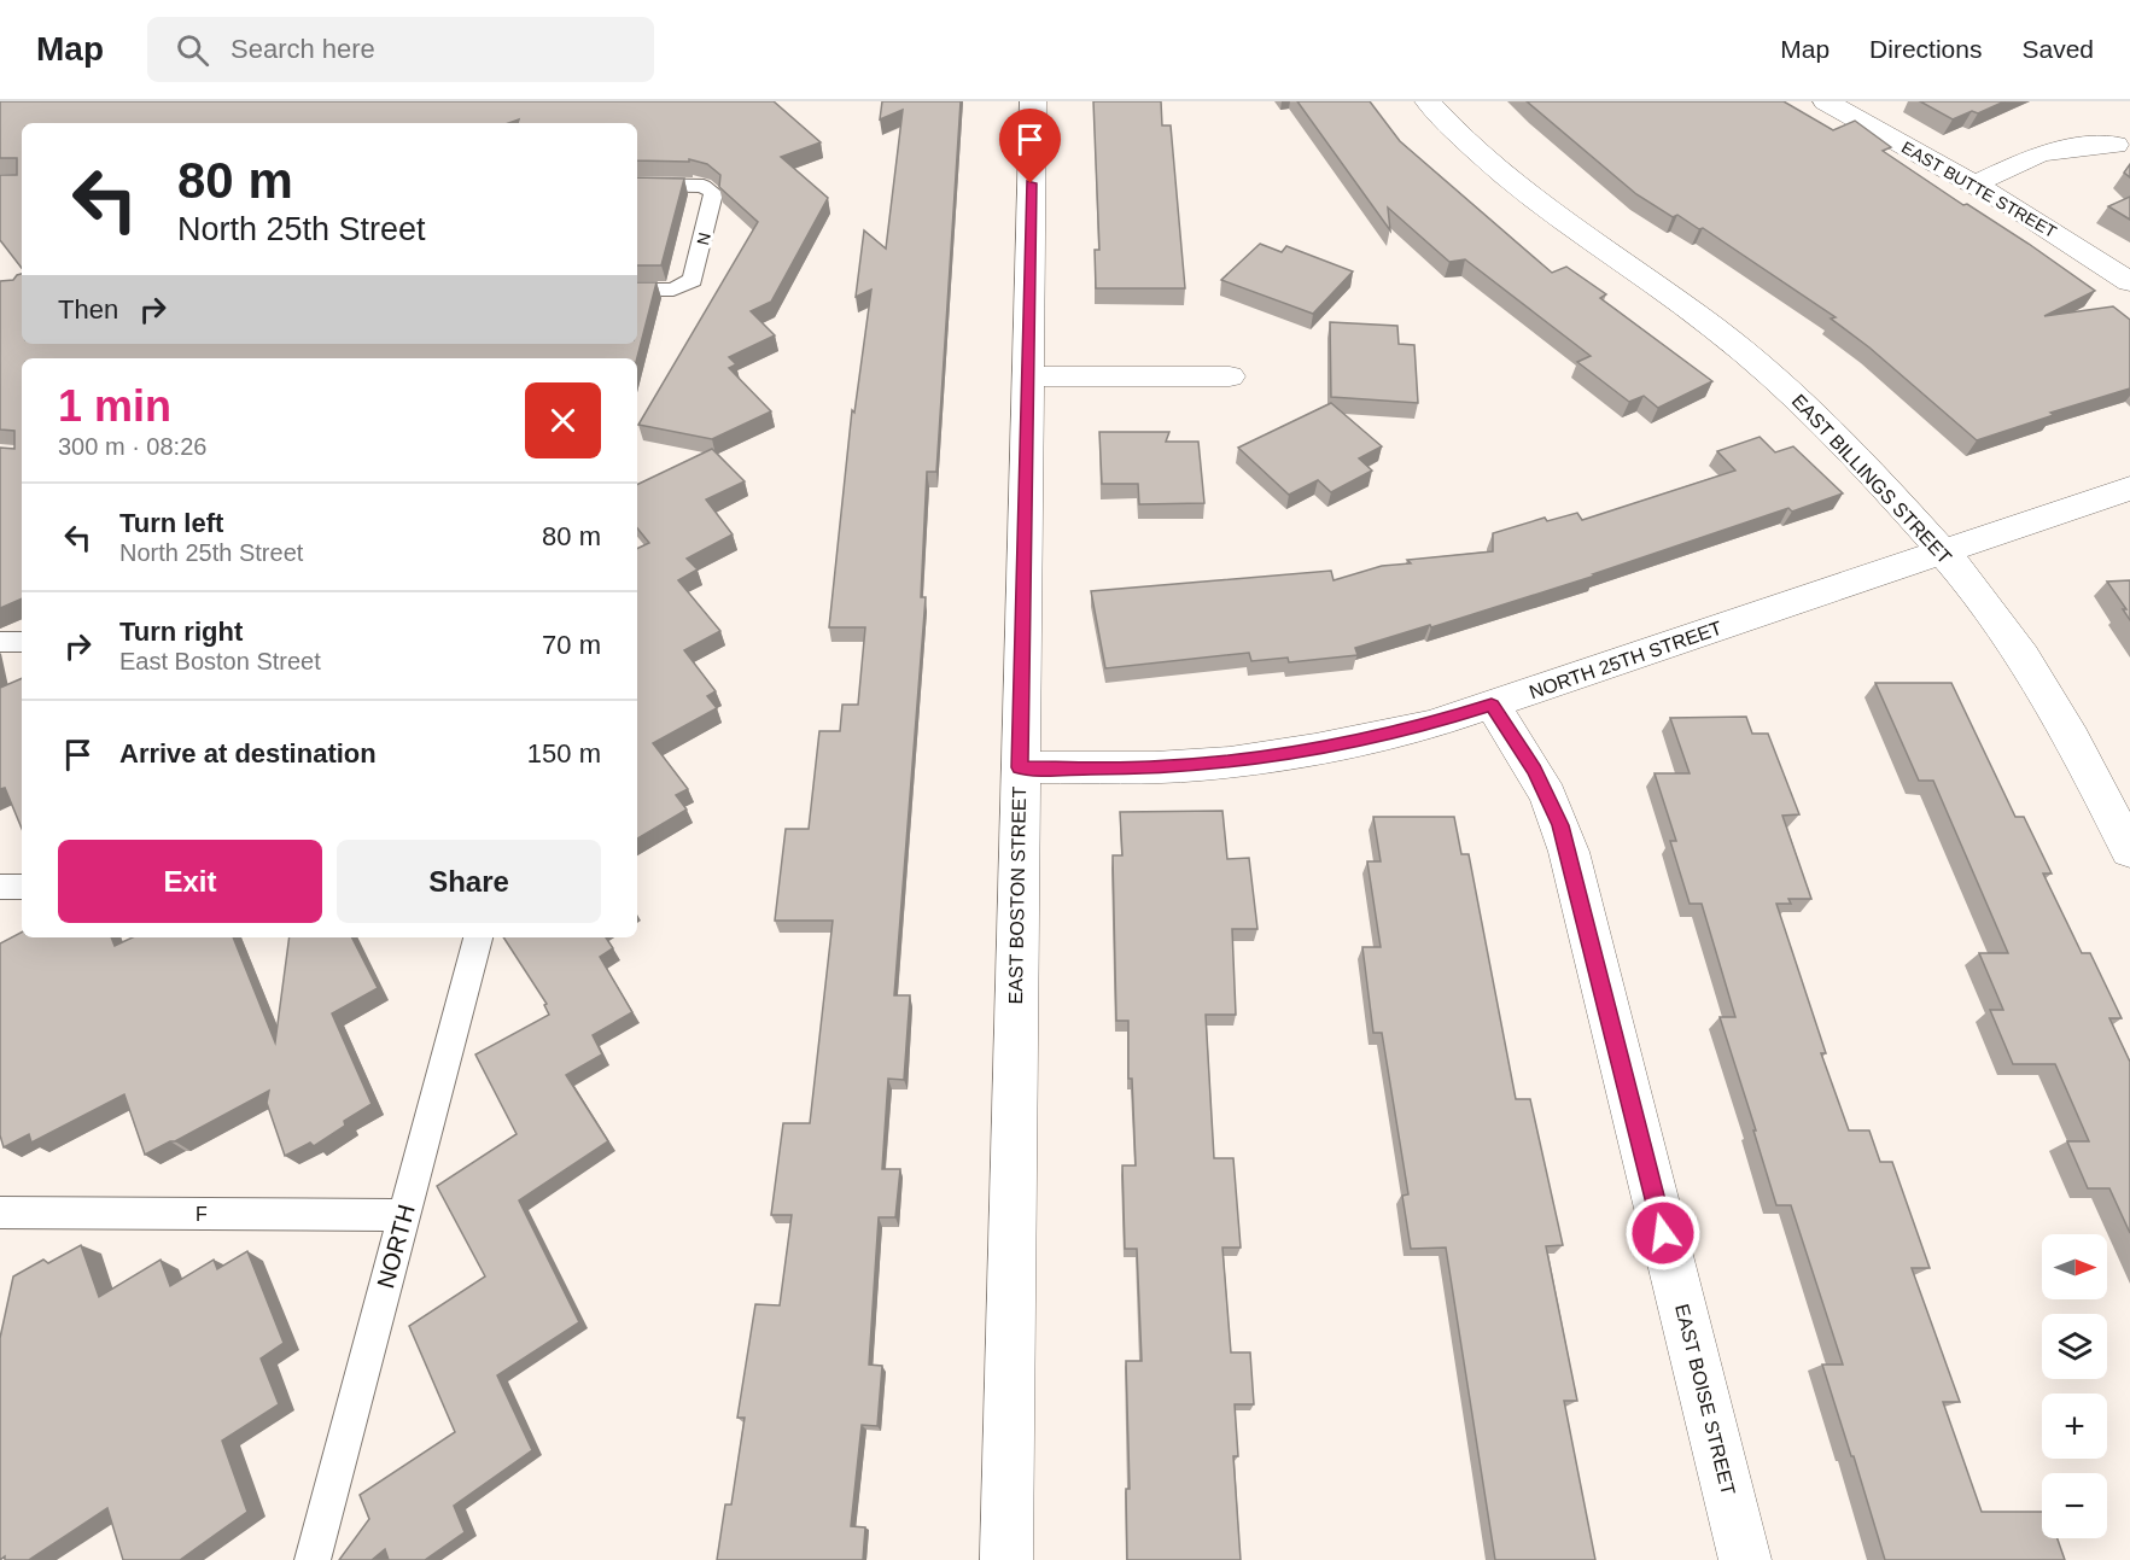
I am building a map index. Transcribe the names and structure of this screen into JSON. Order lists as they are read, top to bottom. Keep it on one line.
{"streets":{"street":["EAST BUTTE STREET","EAST BILLINGS STREET","NORTH 25TH STREET","EAST BOSTON STREET","EAST BOISE STREET"],"lane":["N","F","NORTH"]},"crossings":[["EAST BILLINGS STREET","NORTH 25TH STREET"],["NORTH 25TH STREET","EAST BOSTON STREET"],["NORTH 25TH STREET","EAST BOISE STREET"],["F","NORTH"]],"north":"right","page":{"header":"Map","search":"Search here","nav":["Map","Directions","Saved"],"turn":["80 m","North 25th Street"],"then":"Then","heading":["1 min","300 m · 08:26"],"list":[{"name":"Turn left","note":"North 25th Street","value":"80 m"},{"name":"Turn right","note":"East Boston Street","value":"70 m"},{"name":"Arrive at destination","value":"150 m"}],"buttons":["Exit","Share"],"map_buttons":["+","−"]}}
